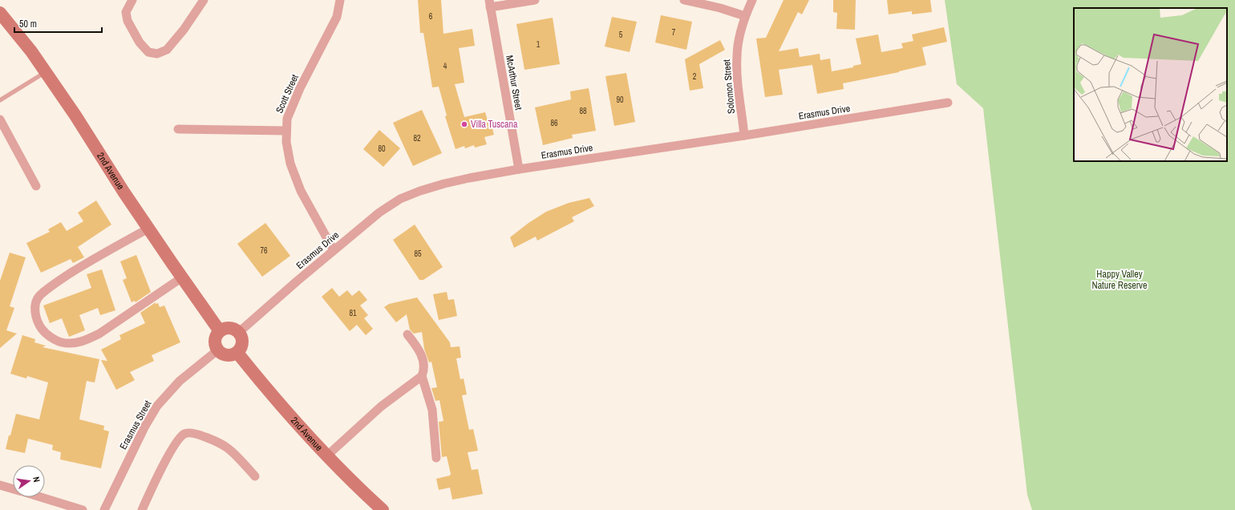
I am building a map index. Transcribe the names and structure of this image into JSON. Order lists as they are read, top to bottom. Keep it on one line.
{"streets":{"street":["McArthur Street","Solomon Street","Scott Street","Erasmus Drive","2nd Avenue","Erasmus Street"]},"crossings":[["McArthur Street","Erasmus Drive"],["Solomon Street","Erasmus Drive"],["Scott Street","Erasmus Drive"],["Erasmus Drive","2nd Avenue"],["Erasmus Drive","Erasmus Street"],["2nd Avenue","Erasmus Street"]],"parks":["Happy Valley Nature Reserve"],"places":["Villa Tuscana"],"house_numbers":["6","7","5","1","4","2","90","88","86","82","80","76","85","81"],"scale_bar":"50 m","north":"right"}
